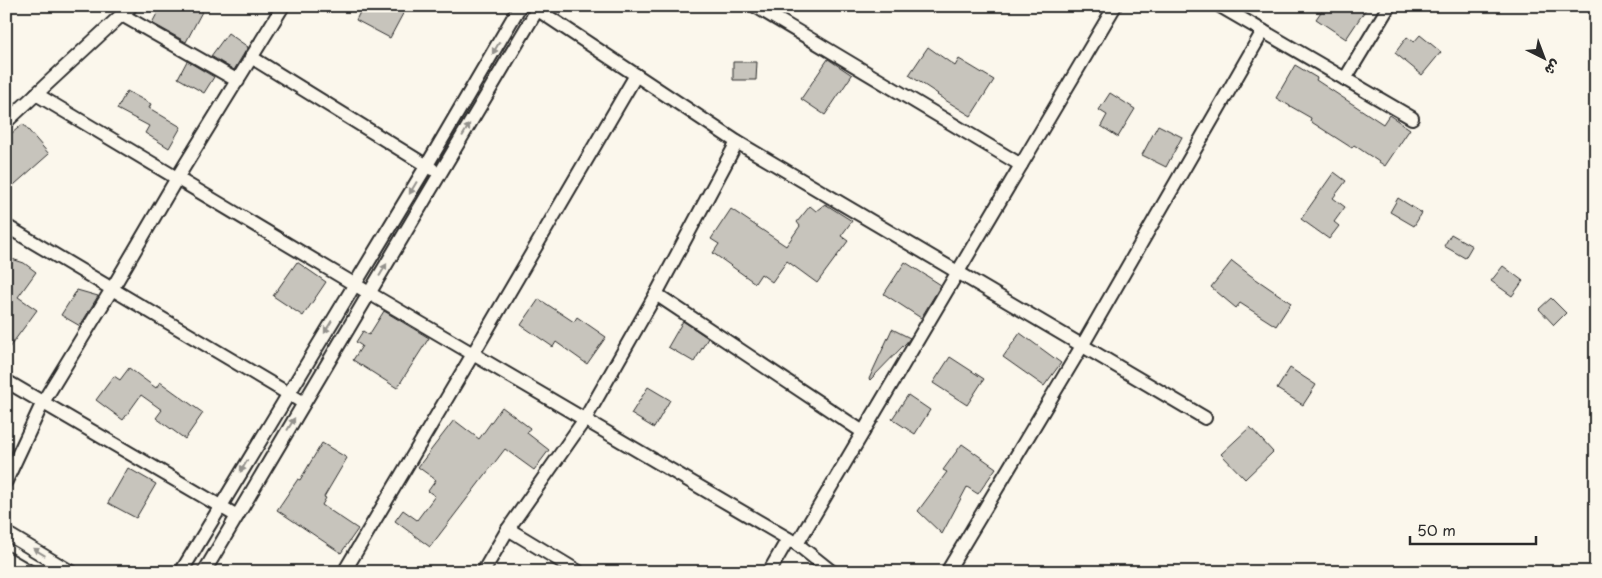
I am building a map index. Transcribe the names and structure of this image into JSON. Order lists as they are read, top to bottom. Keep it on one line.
{"scale_bar":"50 m","north":"bottom right"}
